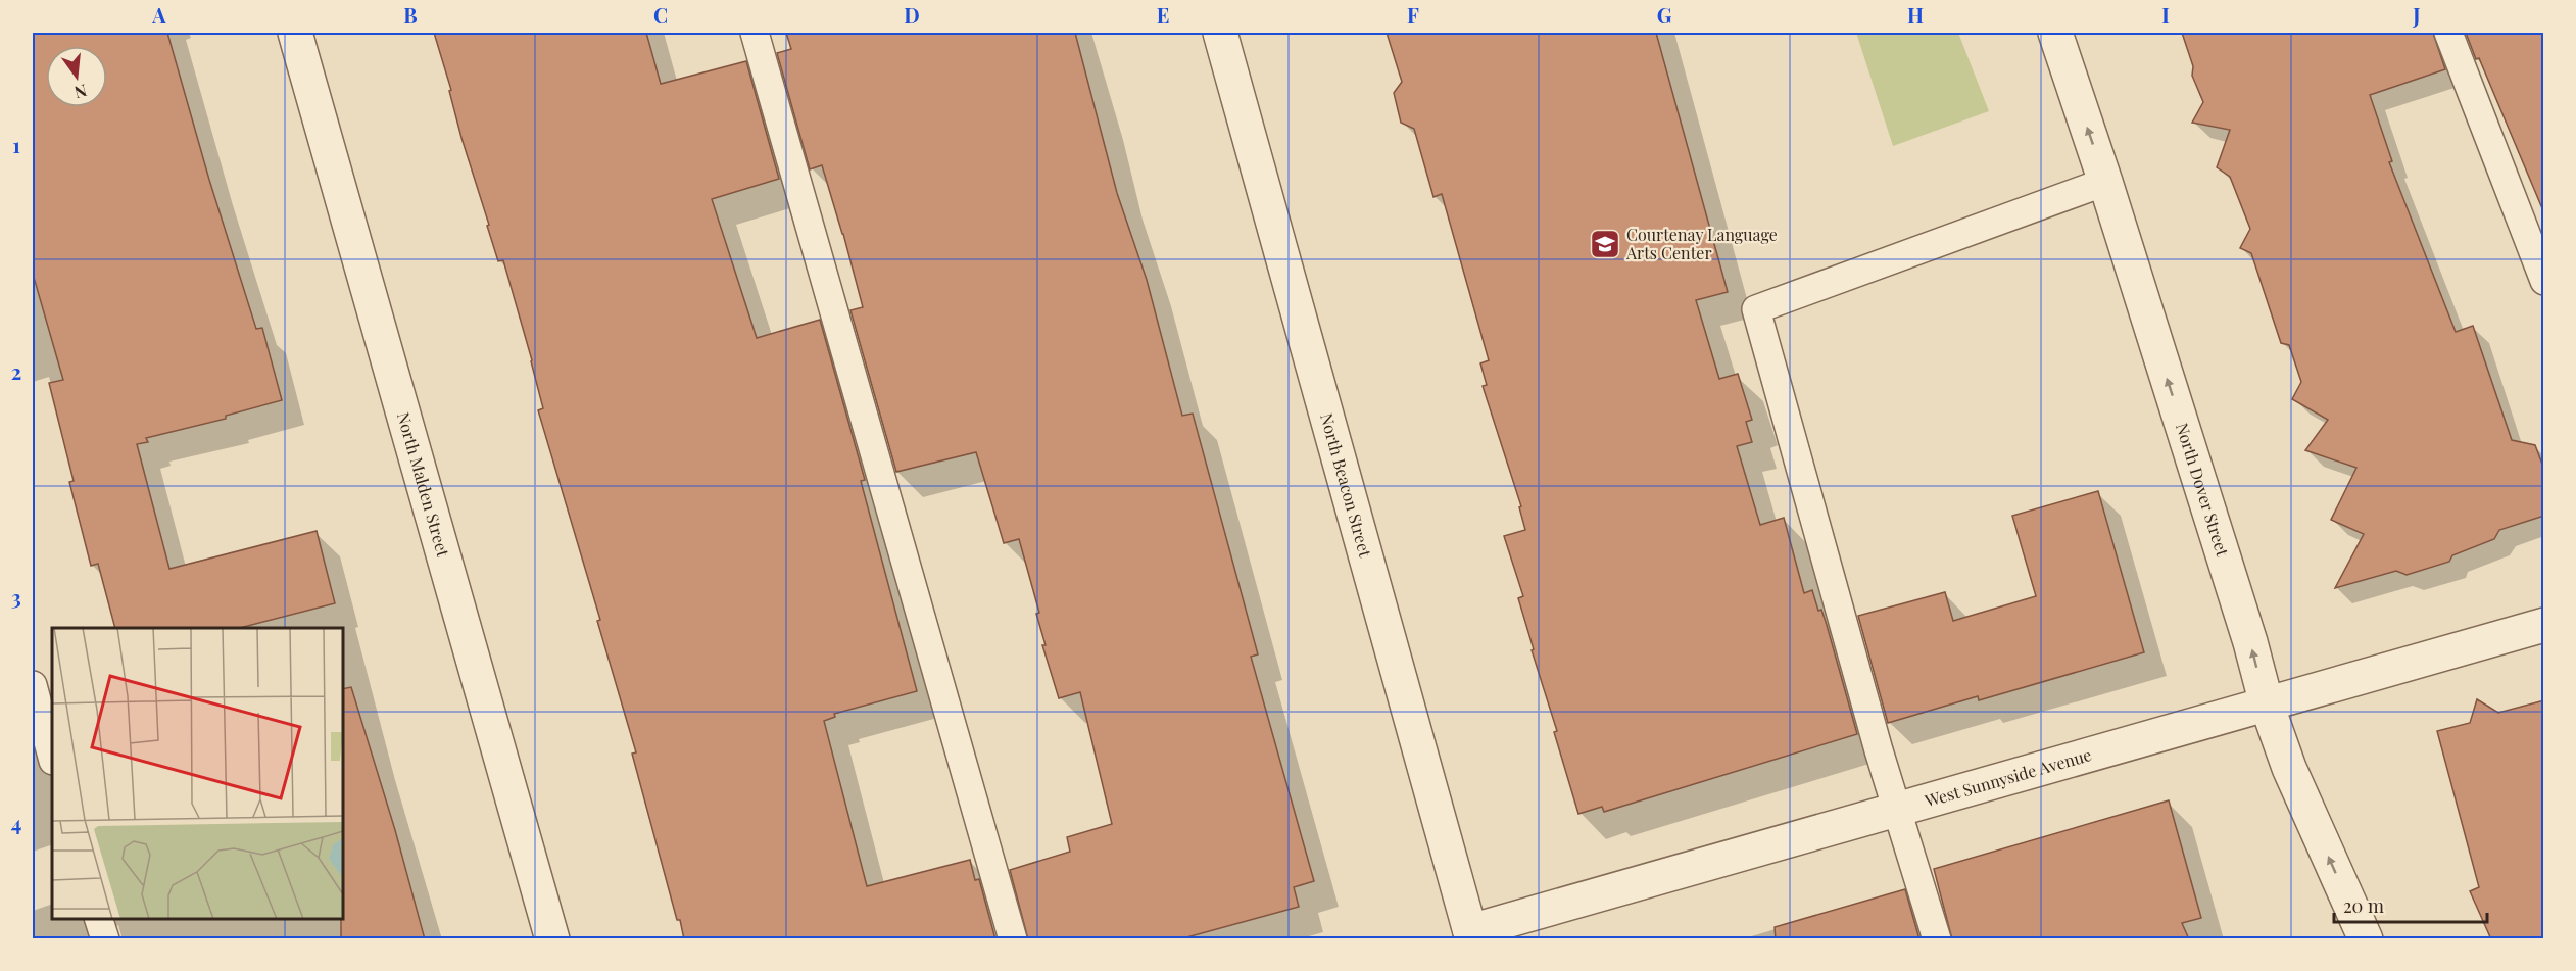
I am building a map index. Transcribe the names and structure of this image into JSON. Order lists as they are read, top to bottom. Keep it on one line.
{"streets":{"street":["North Malden Street","North Beacon Street","North Dover Street","West Sunnyside Avenue"]},"crossings":[["North Beacon Street","West Sunnyside Avenue"],["North Dover Street","West Sunnyside Avenue"]],"one_way":["North Dover Street"],"places":{"school or university":["Courtenay Language Arts Center"]},"scale_bar":"20 m","north":"bottom","grid":{"columns":["A","B","C","D","E","F","G","H","I","J"],"rows":["1","2","3","4"]}}
